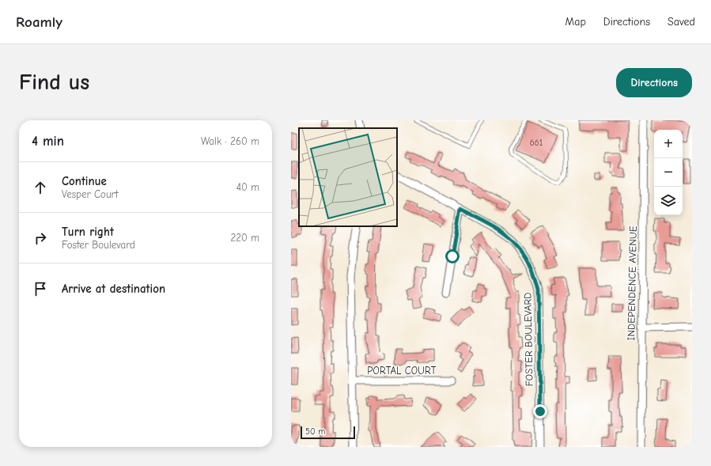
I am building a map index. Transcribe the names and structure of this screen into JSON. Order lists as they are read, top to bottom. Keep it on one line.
{"streets":{"street":["INDEPENDENCE AVENUE","FOSTER BOULEVARD","PORTAL COURT"]},"house_numbers":["661"],"scale_bar":"50 m","page":{"header":"Roamly","nav":["Map","Directions","Saved"],"buttons":"Directions","title":"Find us","heading":["4 min","Walk · 260 m"],"map_buttons":["+","−"],"list":[["Continue","Vesper Court","40 m"],["Turn right","Foster Boulevard","220 m"],"Arrive at destination"],"scale":"50 m"}}
